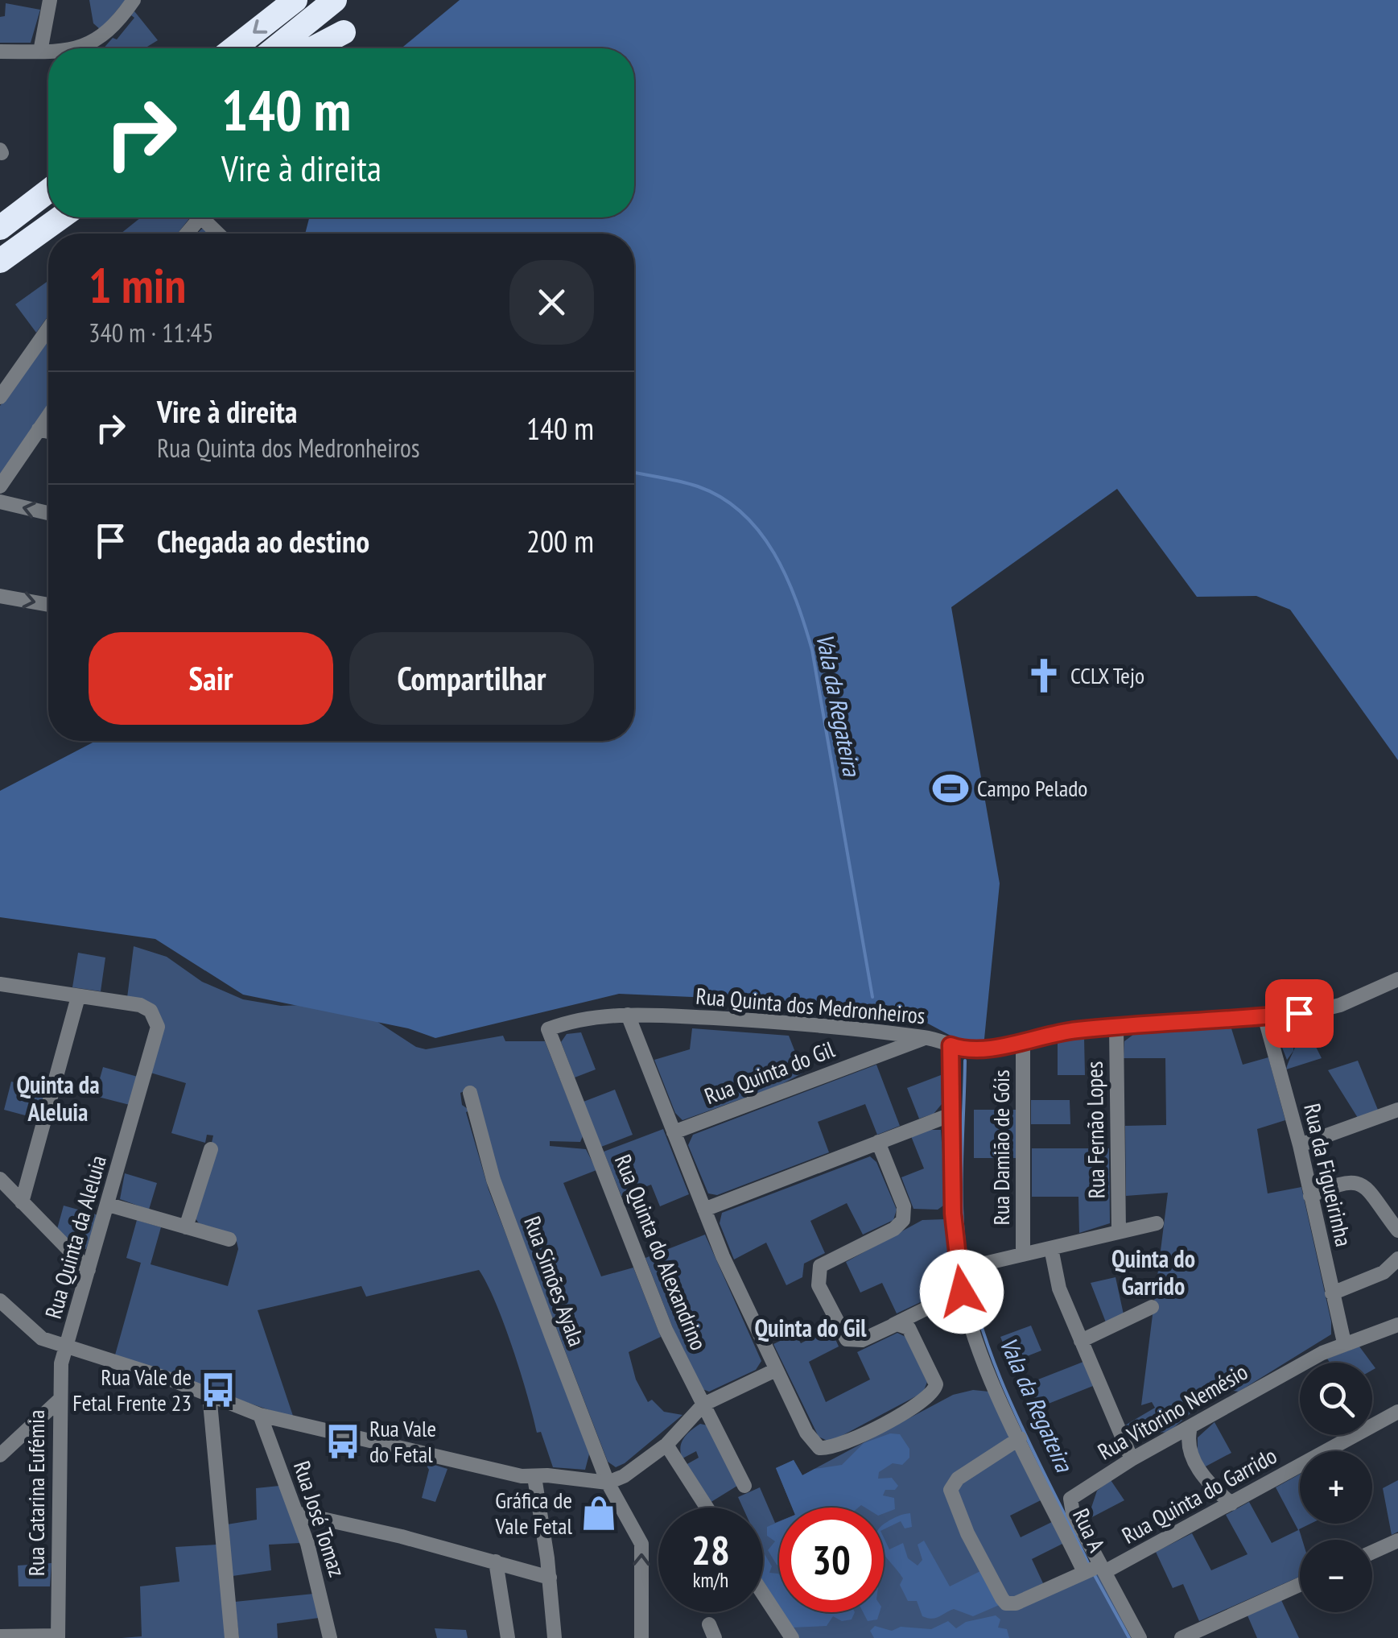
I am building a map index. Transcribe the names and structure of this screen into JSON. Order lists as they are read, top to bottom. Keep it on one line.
{"streets":{"street":["Rua Quinta dos Medronheiros","Rua Quinta do Gil","Rua Fernão Lopes","Rua Damião de Góis","Rua da Figueirinha","Rua Quinta da Aleluia","Rua Quinta do Alexandrino","Rua Simões Ayala","Rua Vitorino Nemésio","Rua Catarina Eufémia","Rua Quinta do Garrido","Rua José Tomaz","Rua A"]},"crossings":[["Rua Quinta dos Medronheiros","Rua Quinta do Gil"],["Rua Quinta dos Medronheiros","Rua Fernão Lopes"],["Rua Quinta dos Medronheiros","Rua Damião de Góis"],["Rua Quinta dos Medronheiros","Rua da Figueirinha"],["Rua Quinta dos Medronheiros","Rua Quinta do Alexandrino"],["Rua Quinta dos Medronheiros","Rua A"],["Rua da Figueirinha","Rua Vitorino Nemésio"],["Rua Quinta da Aleluia","Rua Catarina Eufémia"],["Rua Vitorino Nemésio","Rua Quinta do Garrido"],["Rua Quinta do Garrido","Rua A"]],"districts":["Quinta da Aleluia","Quinta do Garrido","Quinta do Gil"],"water":["Vala da Regateira"],"places":{"church":["CCLX Tejo"],"sports":["Campo Pelado"],"bus stop":["Rua Vale de Fetal Frente 23","Rua Vale do Fetal"],"shop":["Gráfica de Vale Fetal"]},"page":{"turn":["140 m","Vire à direita"],"heading":["1 min","340 m · 11:45"],"list":[{"name":"Vire à direita","note":"Rua Quinta dos Medronheiros","value":"140 m"},{"name":"Chegada ao destino","value":"200 m"}],"buttons":["Sair","Compartilhar"],"map_buttons":["+","−"],"speed":"28 km/h","limit":"30"}}
